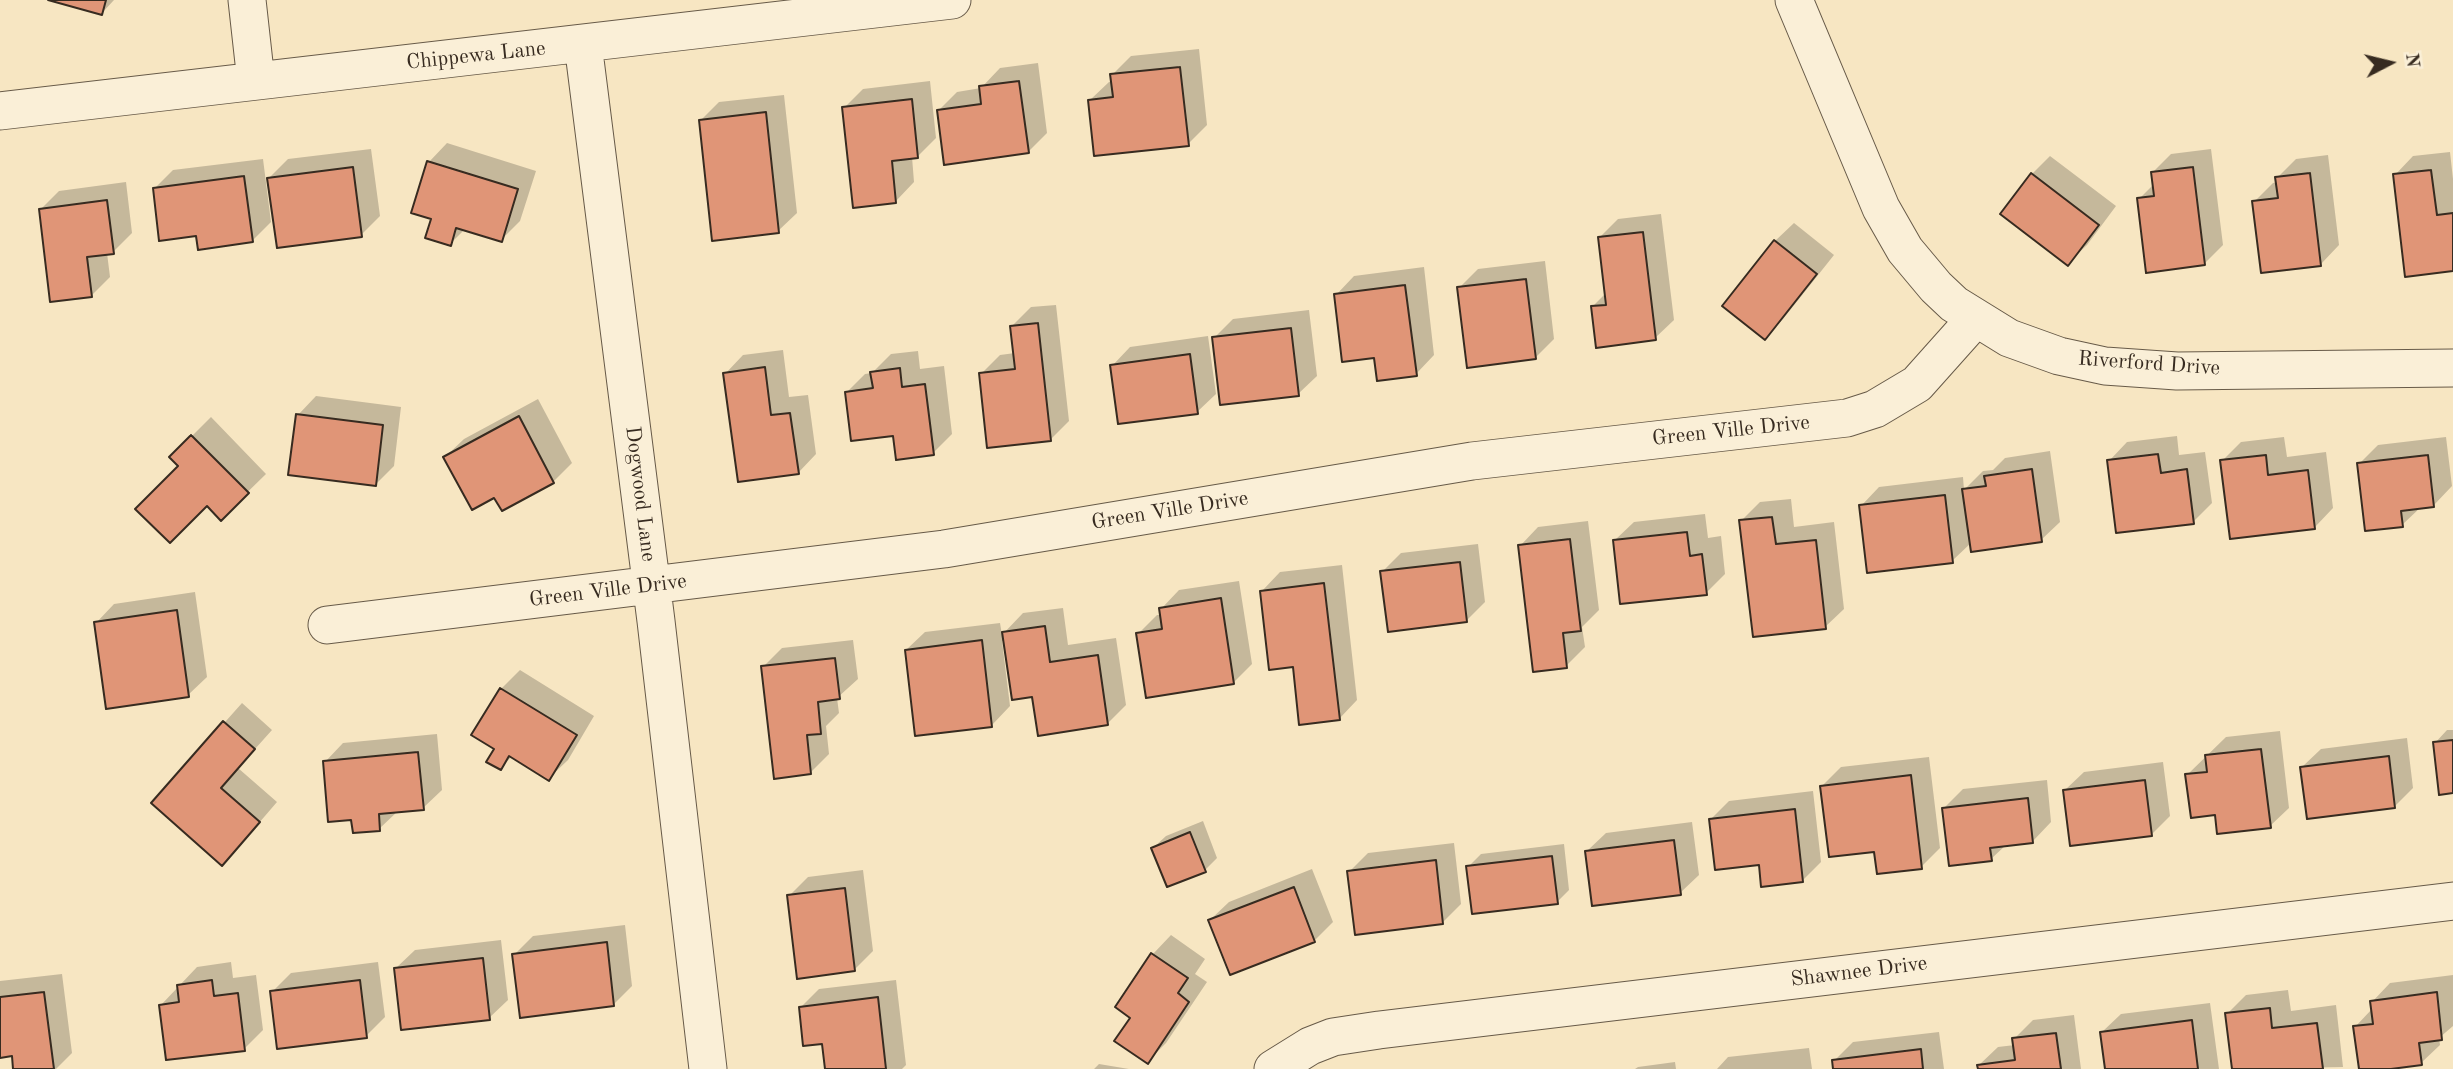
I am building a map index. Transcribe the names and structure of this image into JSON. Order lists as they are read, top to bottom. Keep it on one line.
{"streets":{"street":["Chippewa Lane","Riverford Drive","Green Ville Drive","Dogwood Lane","Shawnee Drive"]},"crossings":[["Chippewa Lane","Dogwood Lane"],["Riverford Drive","Green Ville Drive"],["Green Ville Drive","Dogwood Lane"]],"north":"right"}
